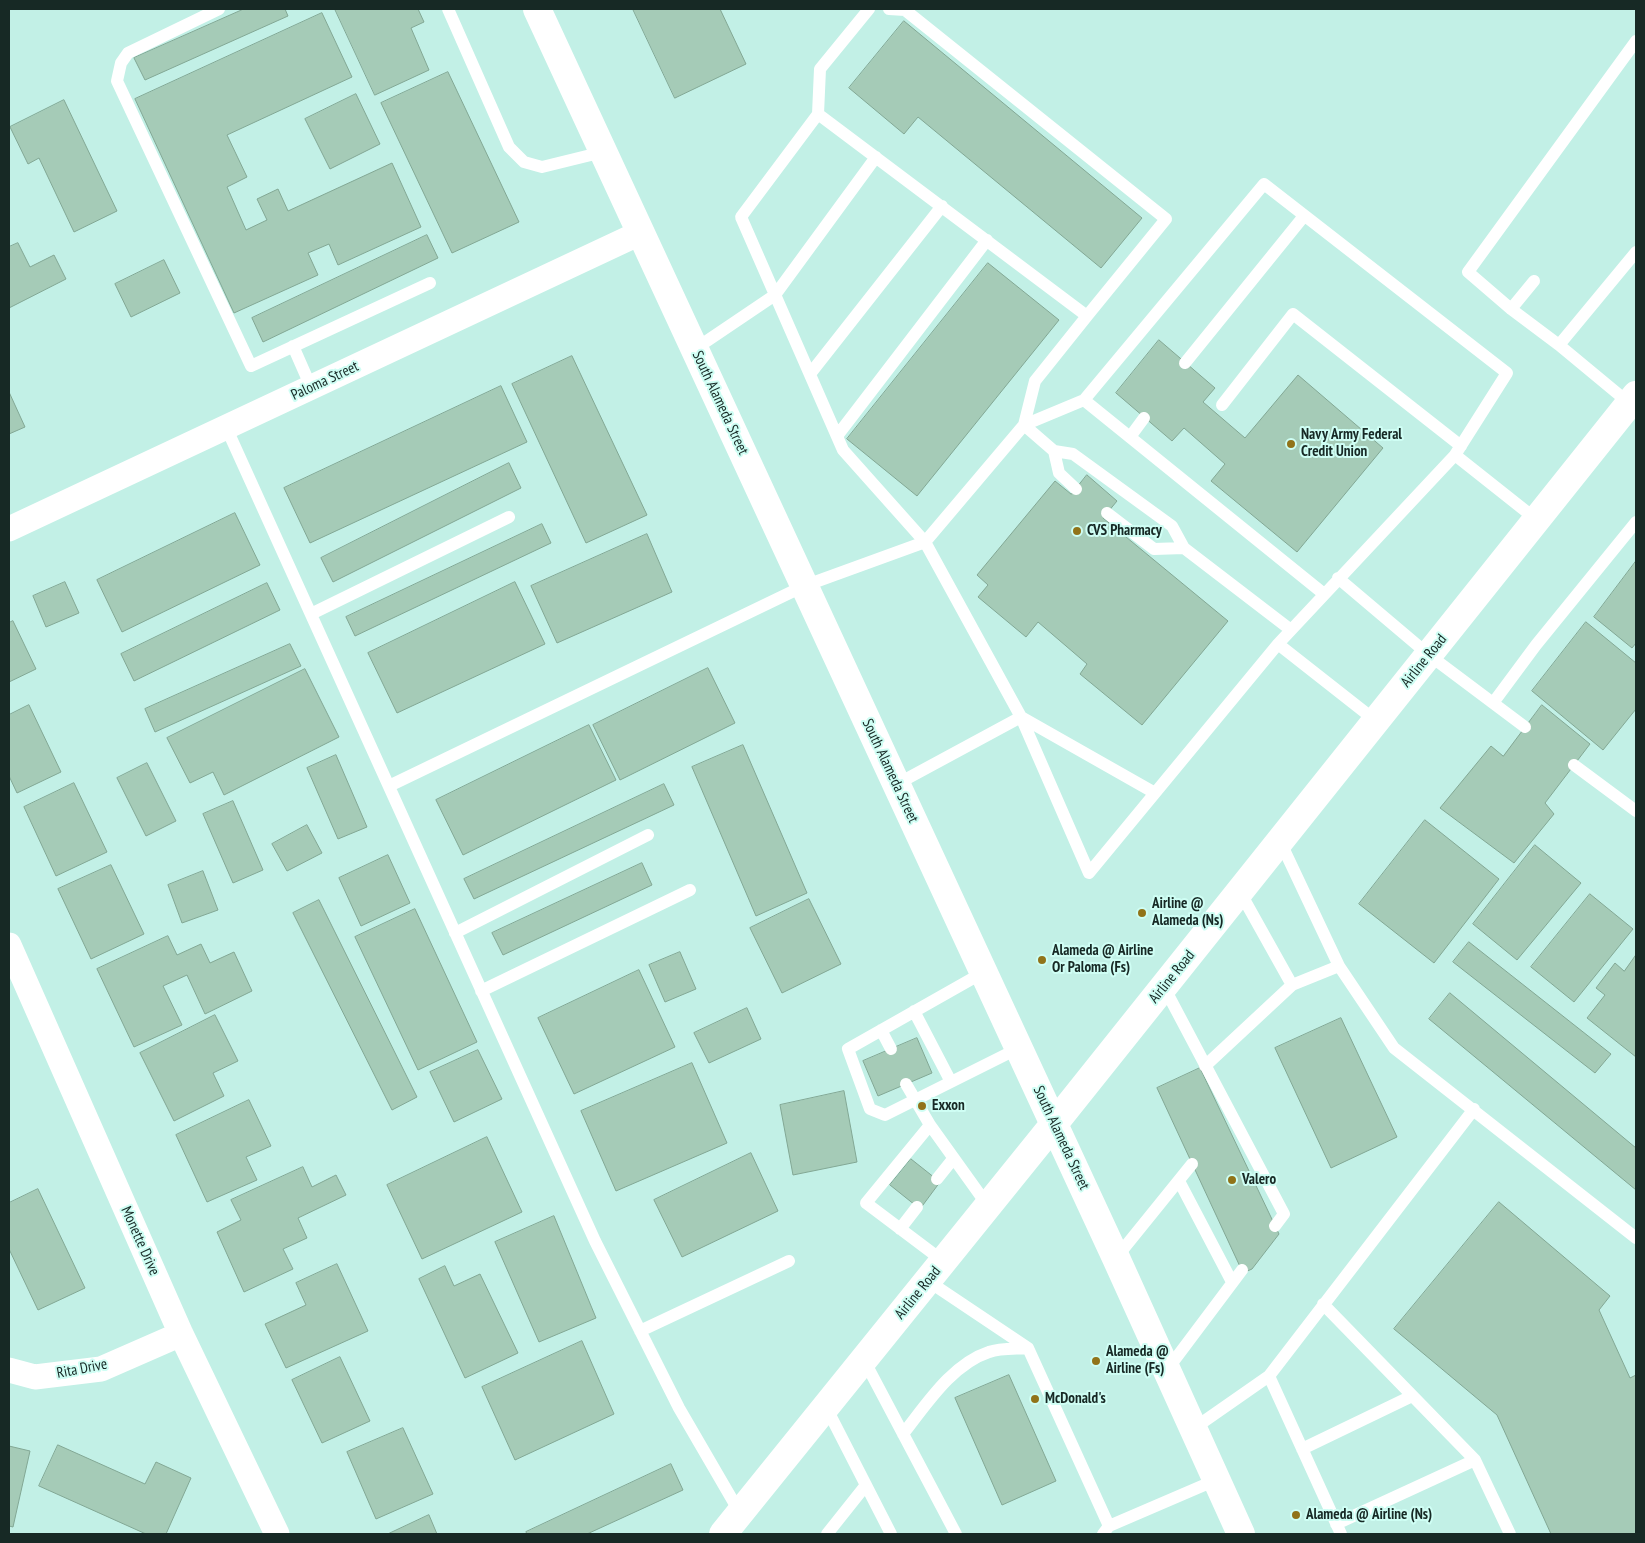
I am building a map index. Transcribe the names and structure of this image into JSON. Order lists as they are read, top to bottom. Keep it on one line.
{"streets":{"main road":["South Alameda Street","Airline Road"],"street":["Paloma Street","Monette Drive","Rita Drive"]},"crossings":[["Paloma Street","South Alameda Street"],["South Alameda Street","Airline Road"],["Monette Drive","Rita Drive"]],"places":["Navy Army Federal Credit Union","CVS Pharmacy","Airline @ Alameda (Ns)","Alameda @ Airline Or Paloma (Fs)","Exxon","Valero","Alameda @ Airline (Fs)","McDonald's","Alameda @ Airline (Ns)"]}
